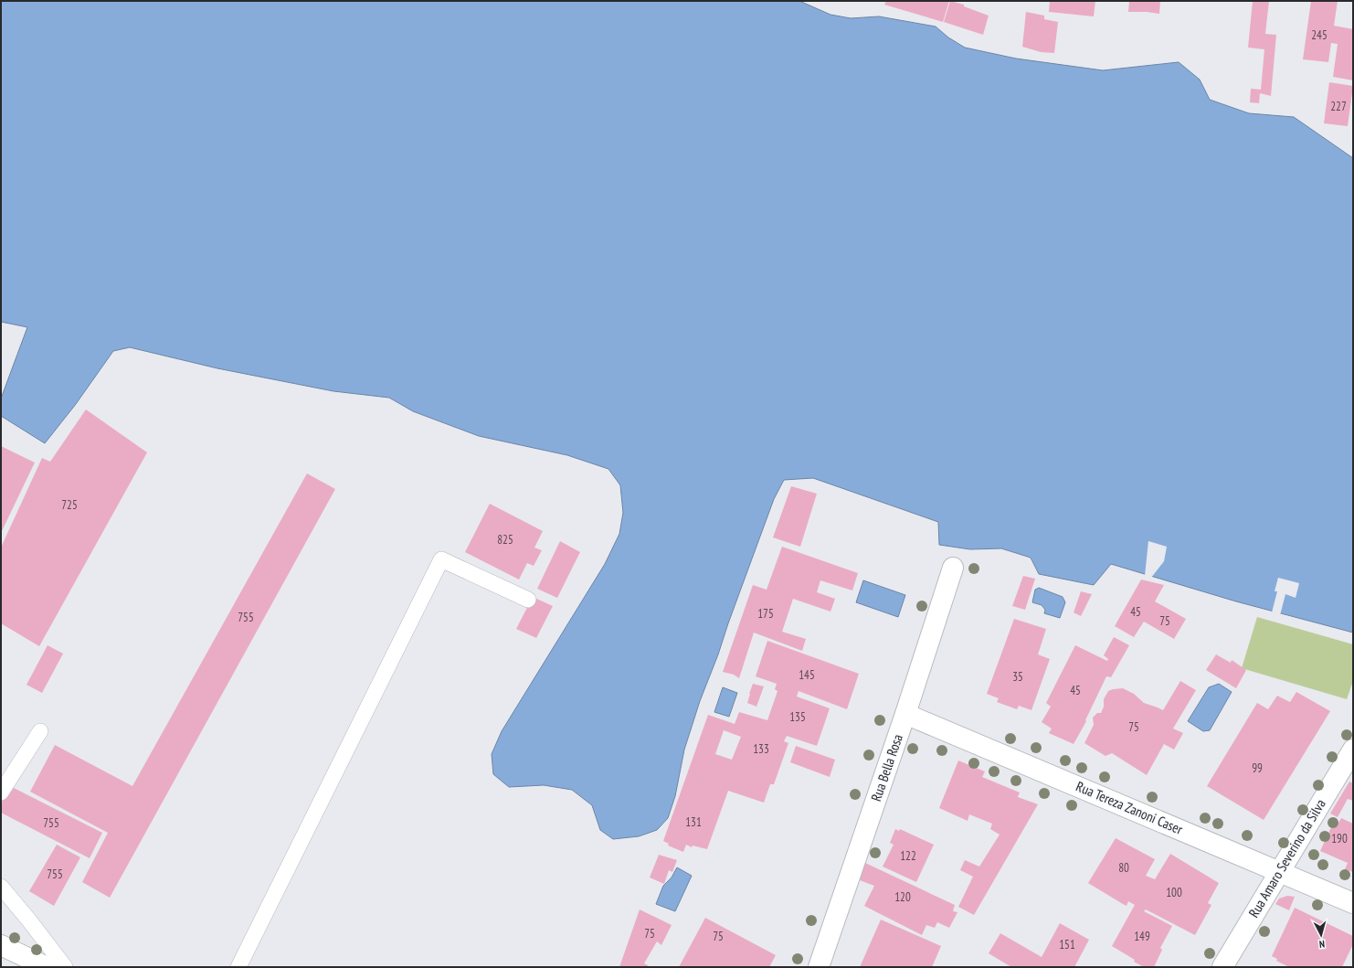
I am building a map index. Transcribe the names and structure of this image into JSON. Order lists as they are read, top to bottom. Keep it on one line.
{"streets":{"street":["Rua Bella Rosa","Rua Tereza Zanoni Caser","Rua Amaro Severino da Silva"]},"crossings":[["Rua Bella Rosa","Rua Tereza Zanoni Caser"],["Rua Tereza Zanoni Caser","Rua Amaro Severino da Silva"]],"house_numbers":["245","227","725","825","45","175","755","75","145","35","45","135","75","133","99","131","755","190","122","80","755","100","120","75","75","149","151"],"north":"bottom"}
